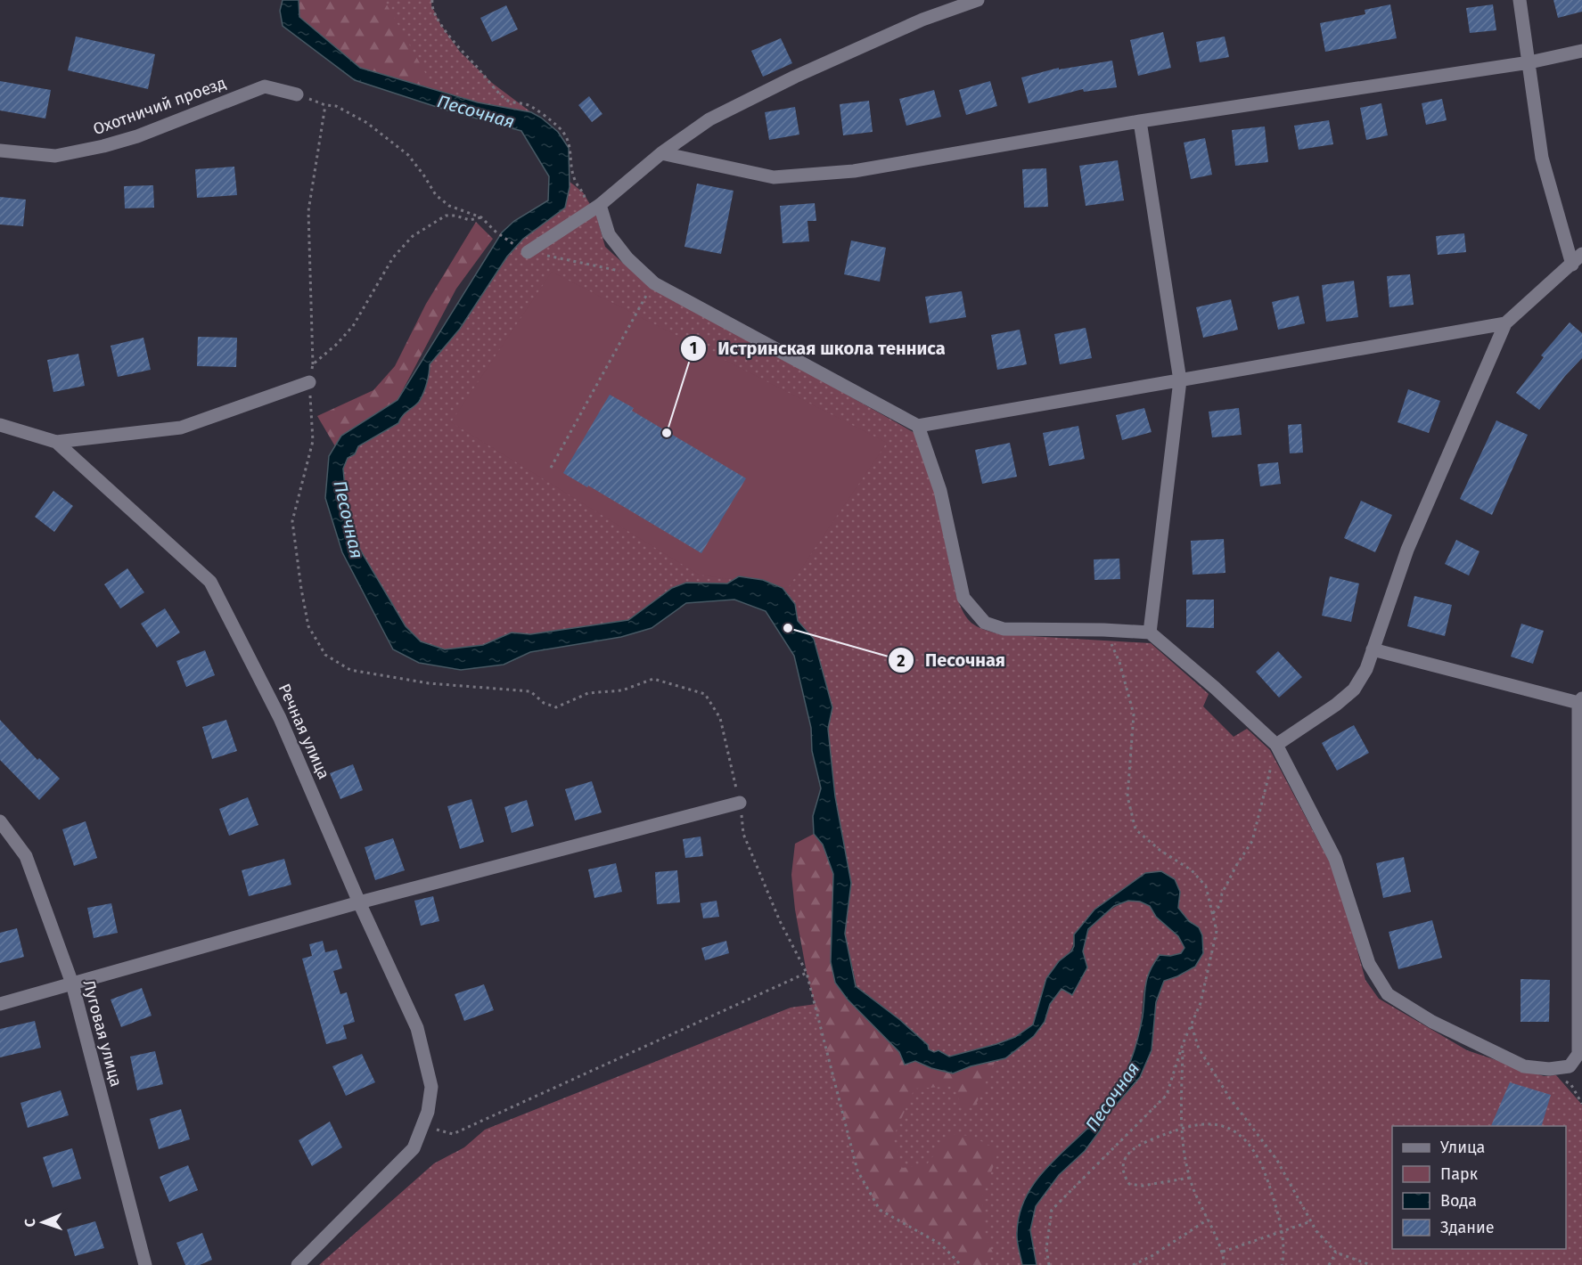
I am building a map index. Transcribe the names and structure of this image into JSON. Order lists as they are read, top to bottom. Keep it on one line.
{"streets":{"street":["Охотничий проезд","Речная улица","Луговая улица"]},"water":["Песочная"],"places":["Истринская школа тенниса","Песочная"],"legend":["Улица","Парк","Вода","Здание"],"north":"left"}
